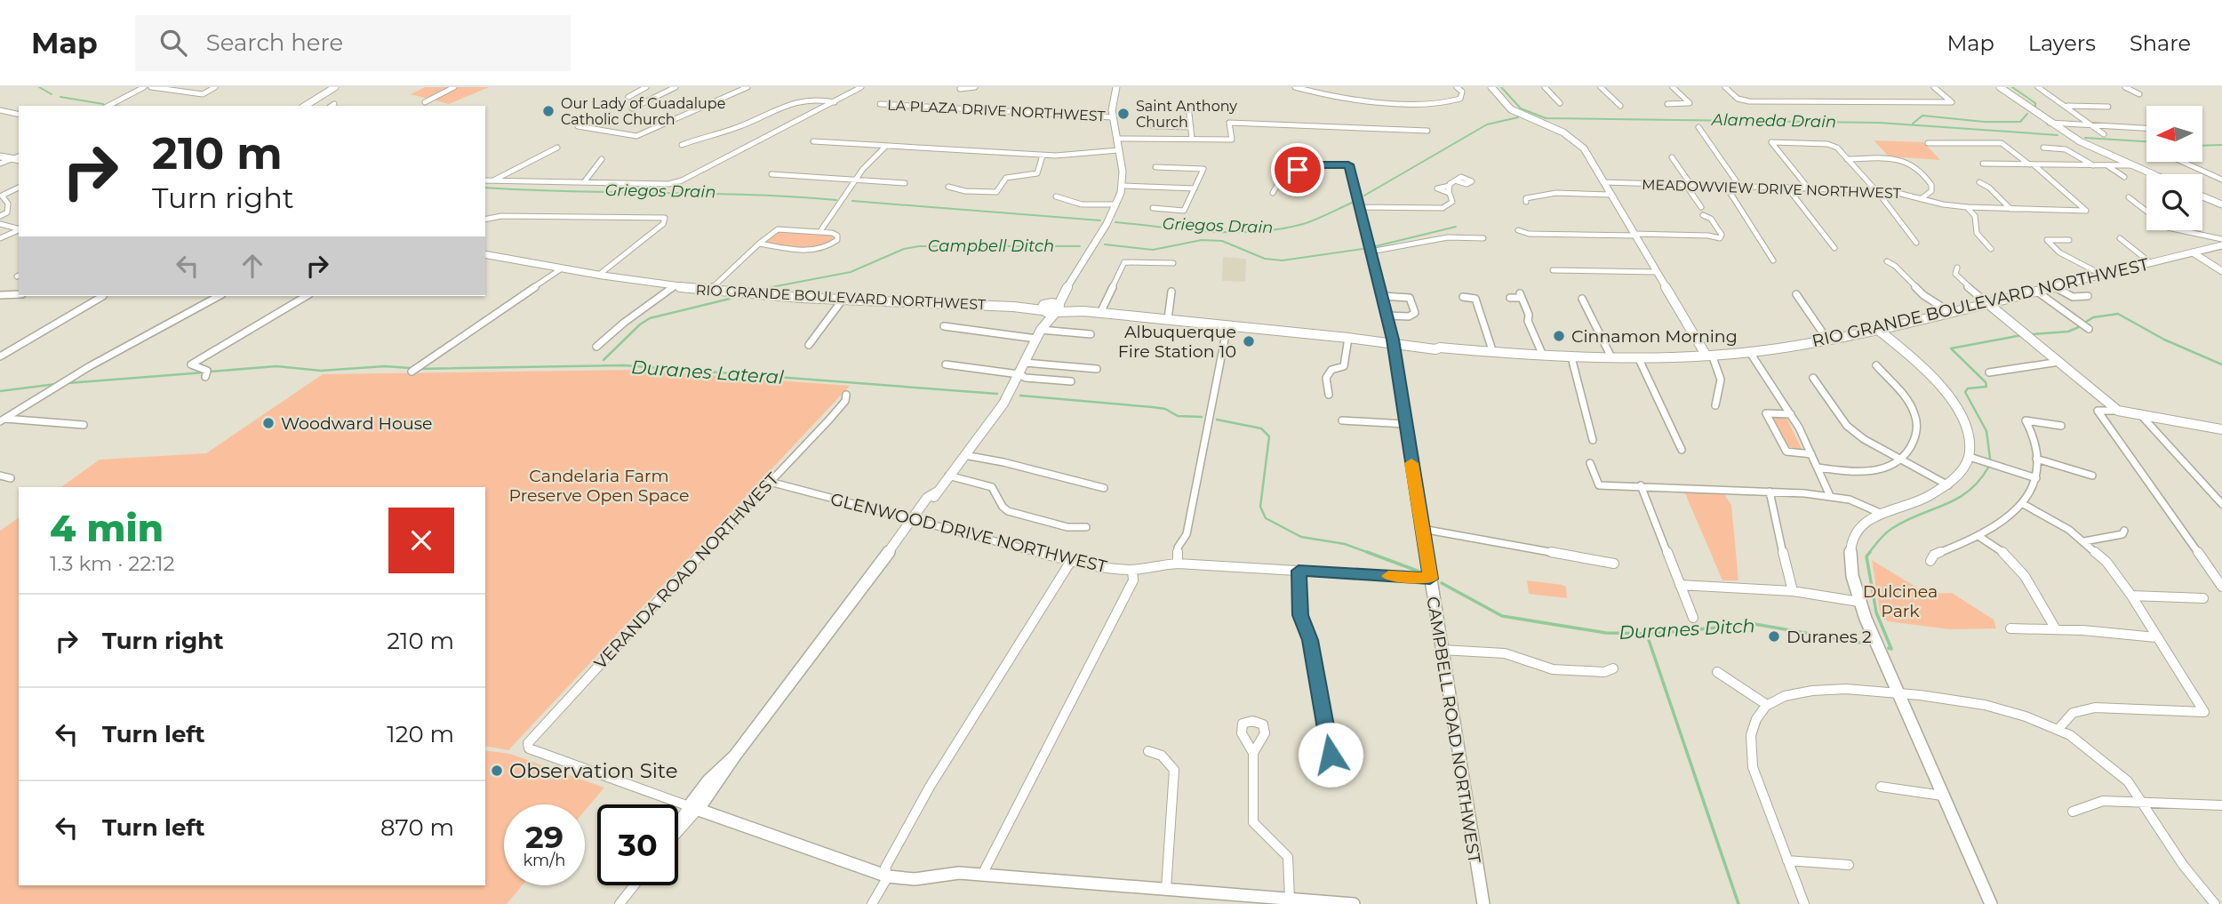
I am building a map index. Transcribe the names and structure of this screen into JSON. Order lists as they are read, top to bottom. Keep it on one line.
{"streets":{"street":["LA PLAZA DRIVE NORTHWEST","MEADOWVIEW DRIVE NORTHWEST","RIO GRANDE BOULEVARD NORTHWEST","GLENWOOD DRIVE NORTHWEST","VERANDA ROAD NORTHWEST","CAMPBELL ROAD NORTHWEST"]},"crossings":[["RIO GRANDE BOULEVARD NORTHWEST","CAMPBELL ROAD NORTHWEST"],["GLENWOOD DRIVE NORTHWEST","VERANDA ROAD NORTHWEST"],["GLENWOOD DRIVE NORTHWEST","CAMPBELL ROAD NORTHWEST"]],"water":["Alameda Drain","Griegos Drain","Campbell Ditch","Duranes Lateral","Duranes Ditch"],"parks":["Candelaria Farm Preserve Open Space","Dulcinea Park"],"places":["Our Lady of Guadalupe Catholic Church","Saint Anthony Church","Cinnamon Morning","Albuquerque Fire Station 10","Woodward House","Duranes 2","Observation Site"],"north":"left","page":{"header":"Map","search":"Search here","nav":["Map","Layers","Share"],"turn":["210 m","Turn right"],"heading":["4 min","1.3 km · 22:12"],"list":[{"name":"Turn right","value":"210 m"},{"name":"Turn left","value":"120 m"},{"name":"Turn left","value":"870 m"}],"speed":"29 km/h","limit":"30"}}
